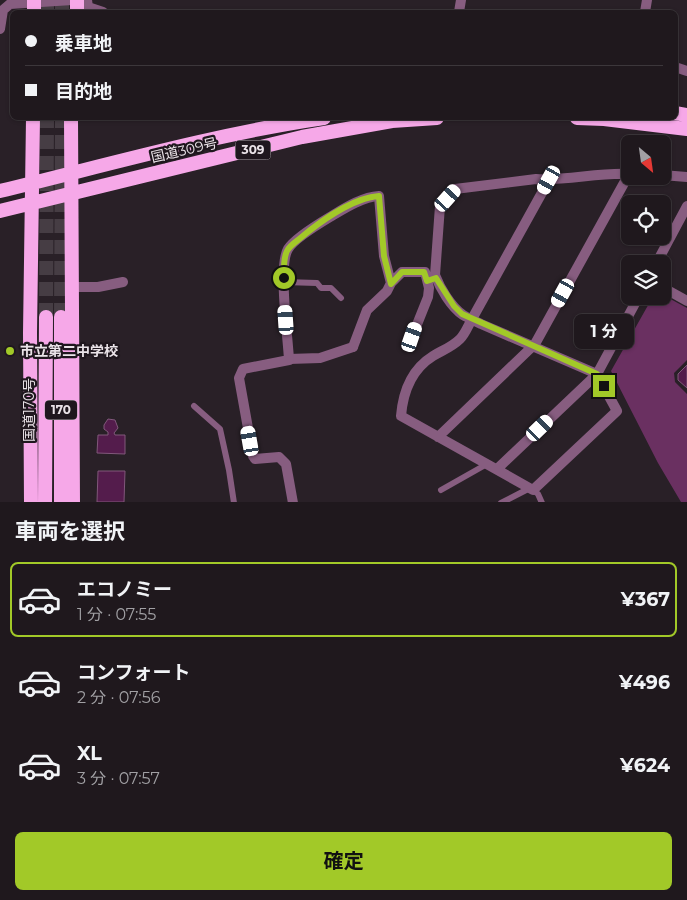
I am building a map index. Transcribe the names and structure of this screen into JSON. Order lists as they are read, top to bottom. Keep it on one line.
{"streets":{"highway":["国道309号","309","国道170号","170"]},"places":["市立第二中学校"],"north":"bottom right","page":{"banner":["乗車地","目的地"],"bubble":"1 分","heading":"車両を選択","list":[{"name":"エコノミー","note":"1 分 · 07:55","value":"¥367"},{"name":"コンフォート","note":"2 分 · 07:56","value":"¥496"},{"name":"XL","note":"3 分 · 07:57","value":"¥624"}],"buttons":"確定"}}
